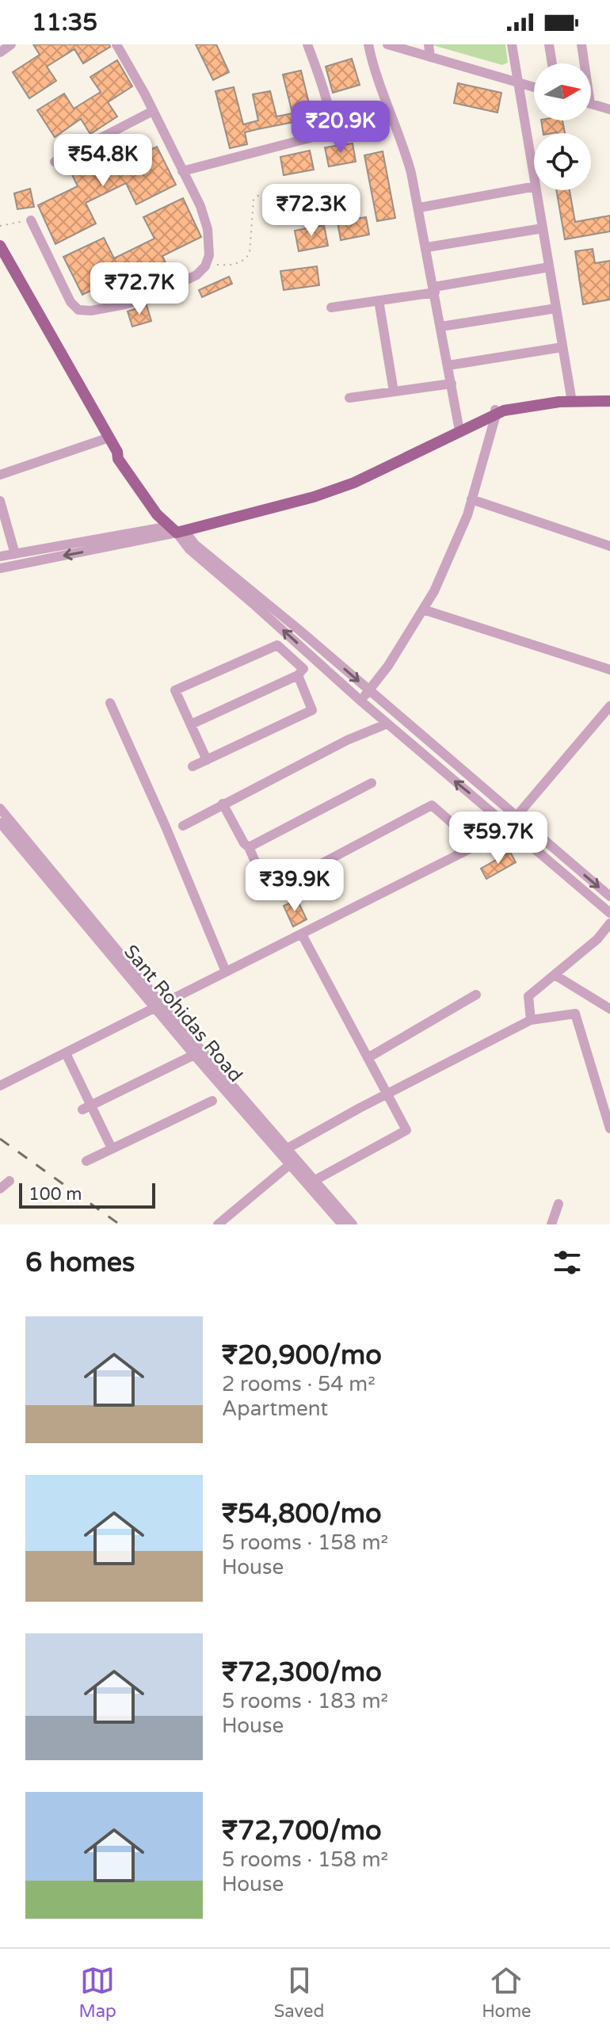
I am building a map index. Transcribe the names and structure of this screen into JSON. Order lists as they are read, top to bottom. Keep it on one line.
{"streets":{"street":["Sant Rohidas Road"]},"scale_bar":"100 m","north":"right","page":{"status":"11:35","price":["₹20.9K","₹54.8K","₹72.3K","₹72.7K","₹59.7K","₹39.9K"],"scale":"100 m","heading":"6 homes","list":[{"name":"₹20,900/mo","note":"2 rooms · 54 m² · Apartment"},{"name":"₹54,800/mo","note":"5 rooms · 158 m² · House"},{"name":"₹72,300/mo","note":"5 rooms · 183 m² · House"},{"name":"₹72,700/mo","note":"5 rooms · 158 m² · House"}],"tabs":["Map","Saved","Home"]}}
